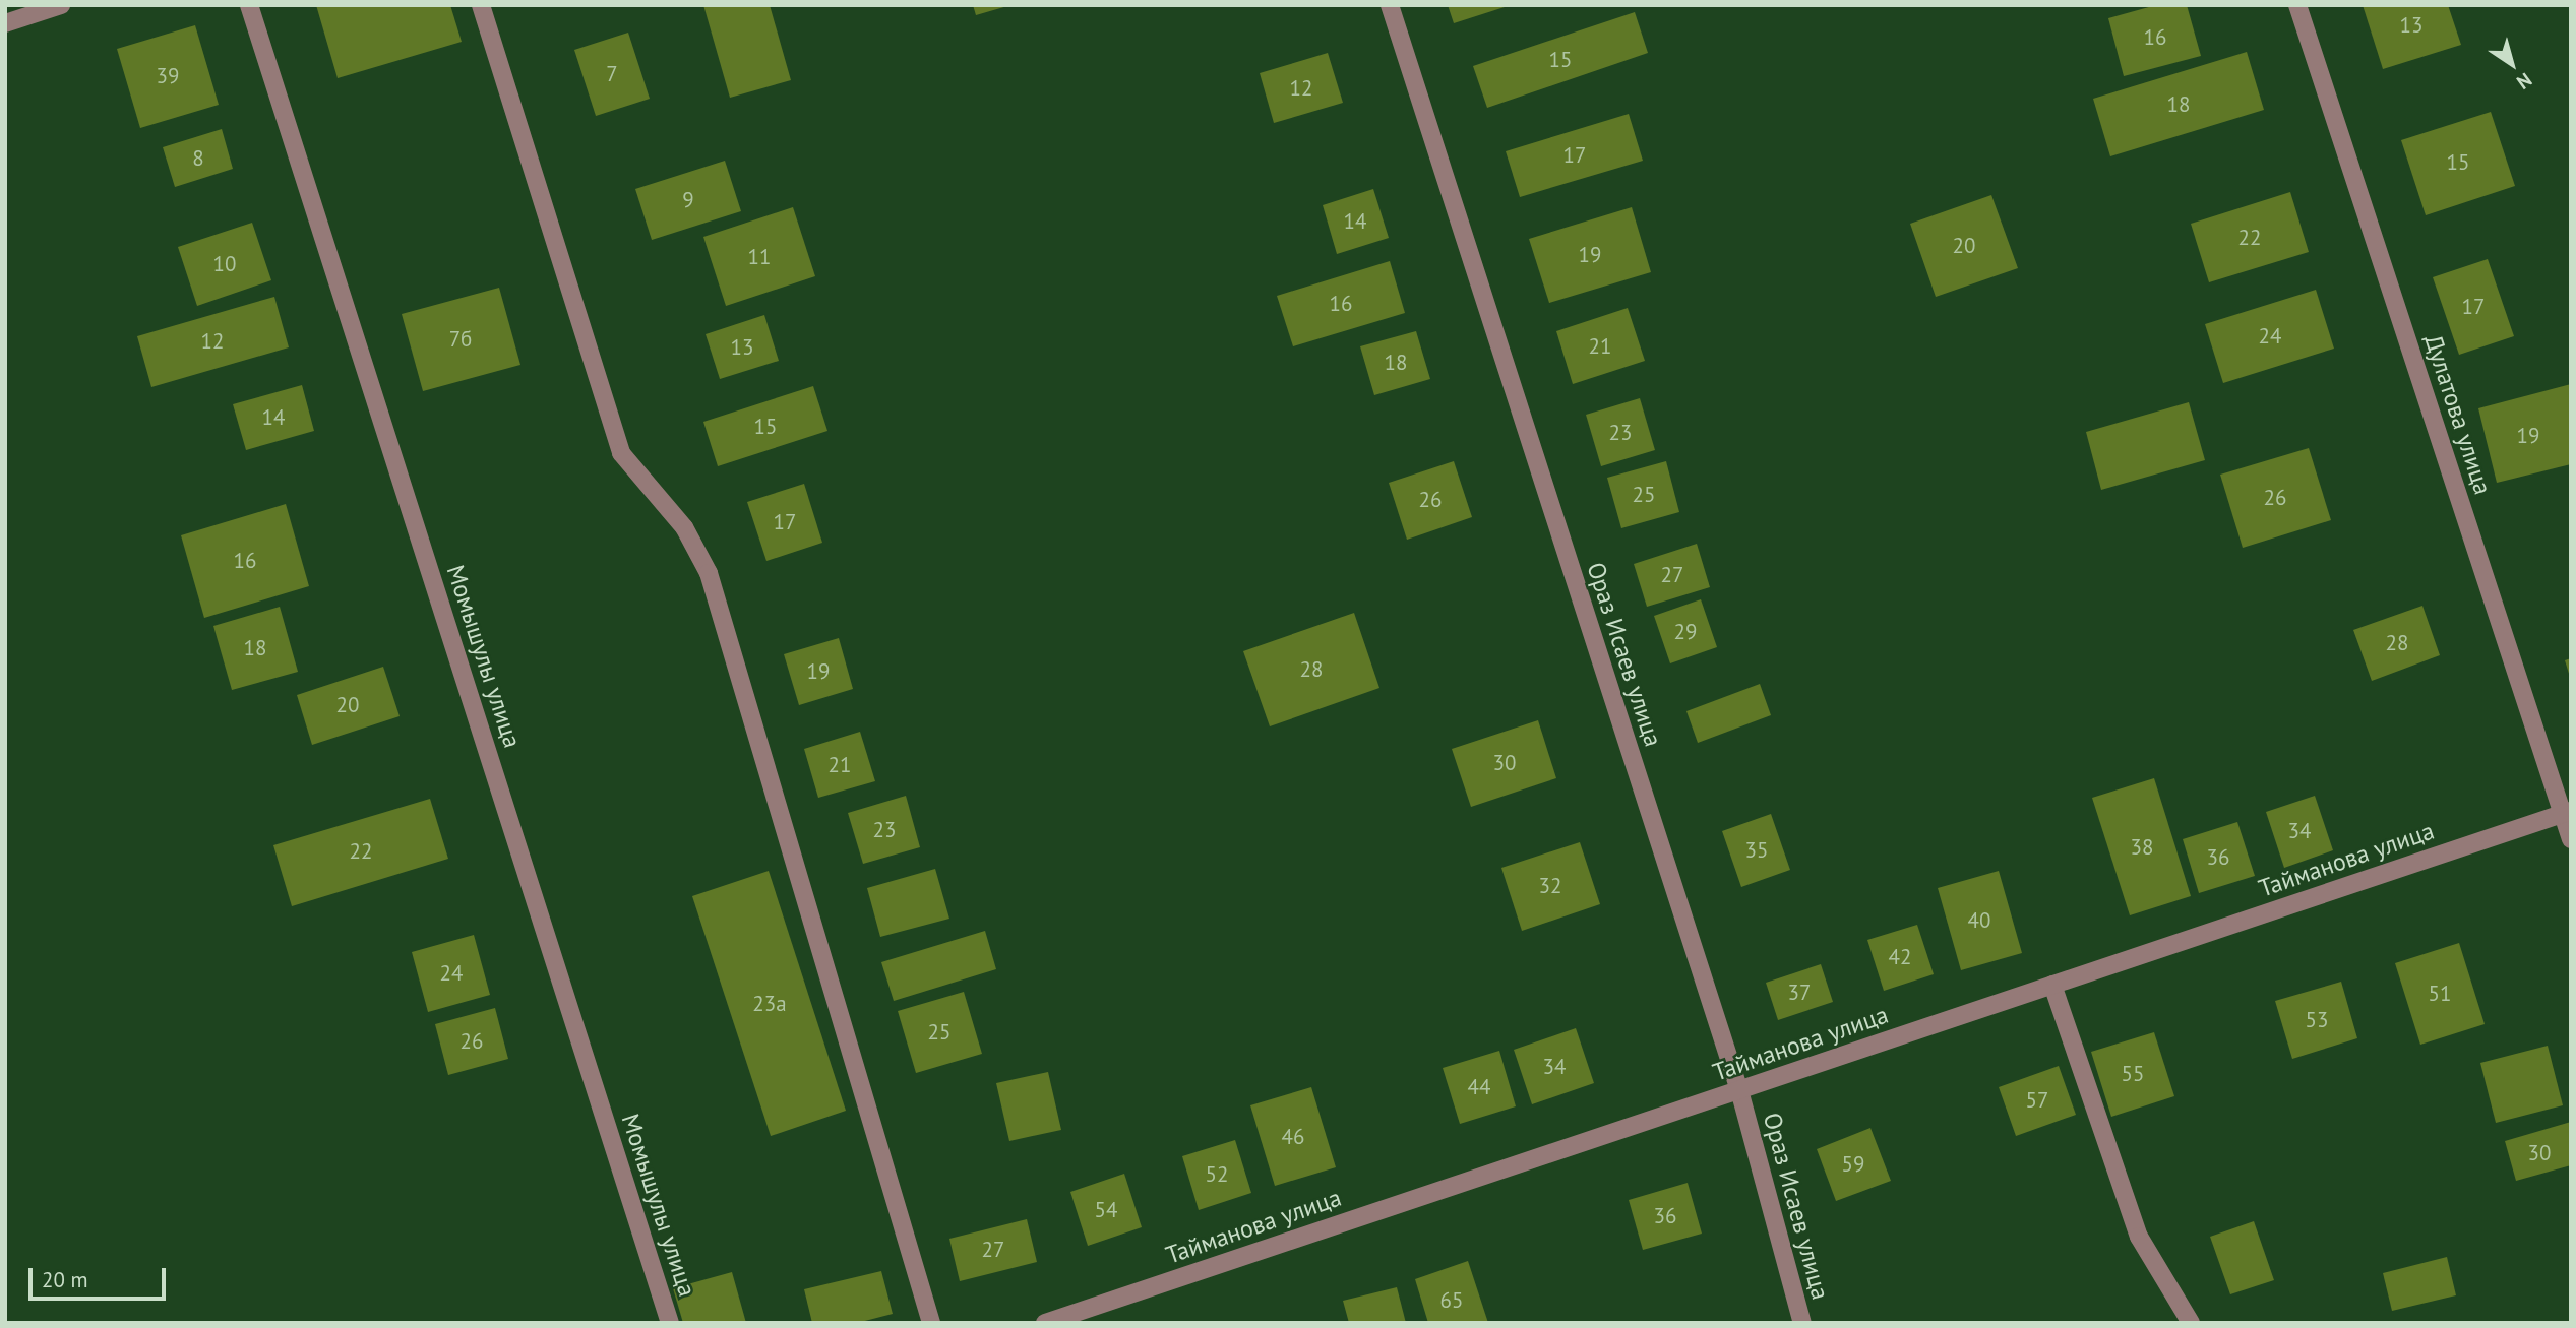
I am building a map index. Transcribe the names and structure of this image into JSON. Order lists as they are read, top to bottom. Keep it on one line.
{"streets":{"street":["Дулатова улица","Ораз Исаев улица","Момышулы улица","Тайманова улица"]},"crossings":[["Дулатова улица","Тайманова улица"],["Ораз Исаев улица","Тайманова улица"]],"house_numbers":["13","16","15","7","39","12","18","17","8","15","9","14","22","20","19","11","10","16","17","24","7б","12","21","13","18","14","15","23","19","25","26","26","17","16","27","29","28","18","28","19","20","30","21","23","34","38","35","22","36","32","40","42","24","37","51","23а","53","25","26","34","55","44","57","46","30","59","52","54","36","27","65"],"scale_bar":"20 m","north":"bottom right"}
